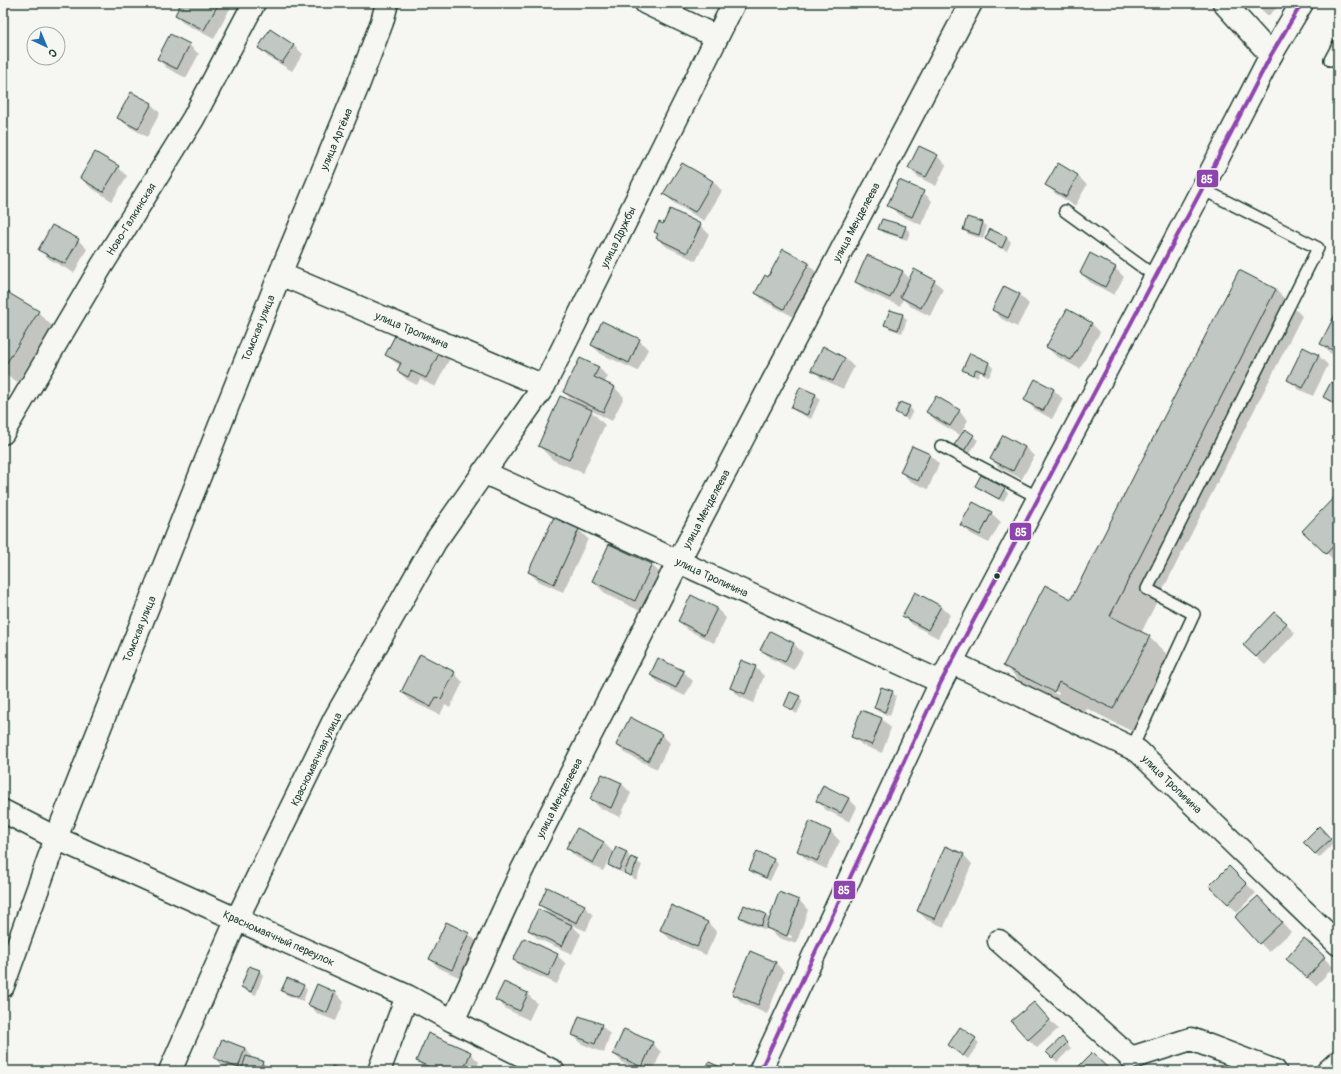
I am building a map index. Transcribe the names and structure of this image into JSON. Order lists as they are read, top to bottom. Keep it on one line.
{"streets":{"street":["улица Артёма","Ново-Галкинская","улица Менделеева","улица Дружбы","Томская улица","улица Тропинина","Красномаячная улица","Красномаячный переулок"]},"crossings":[["улица Артёма","Томская улица"],["улица Артёма","улица Тропинина"],["улица Менделеева","улица Тропинина"],["улица Менделеева","Красномаячный переулок"],["улица Дружбы","улица Тропинина"],["улица Дружбы","Красномаячная улица"],["Томская улица","улица Тропинина"],["Томская улица","Красномаячный переулок"],["улица Тропинина","Красномаячная улица"],["Красномаячная улица","Красномаячный переулок"]],"lines":["transit line 85"],"north":"bottom right"}
